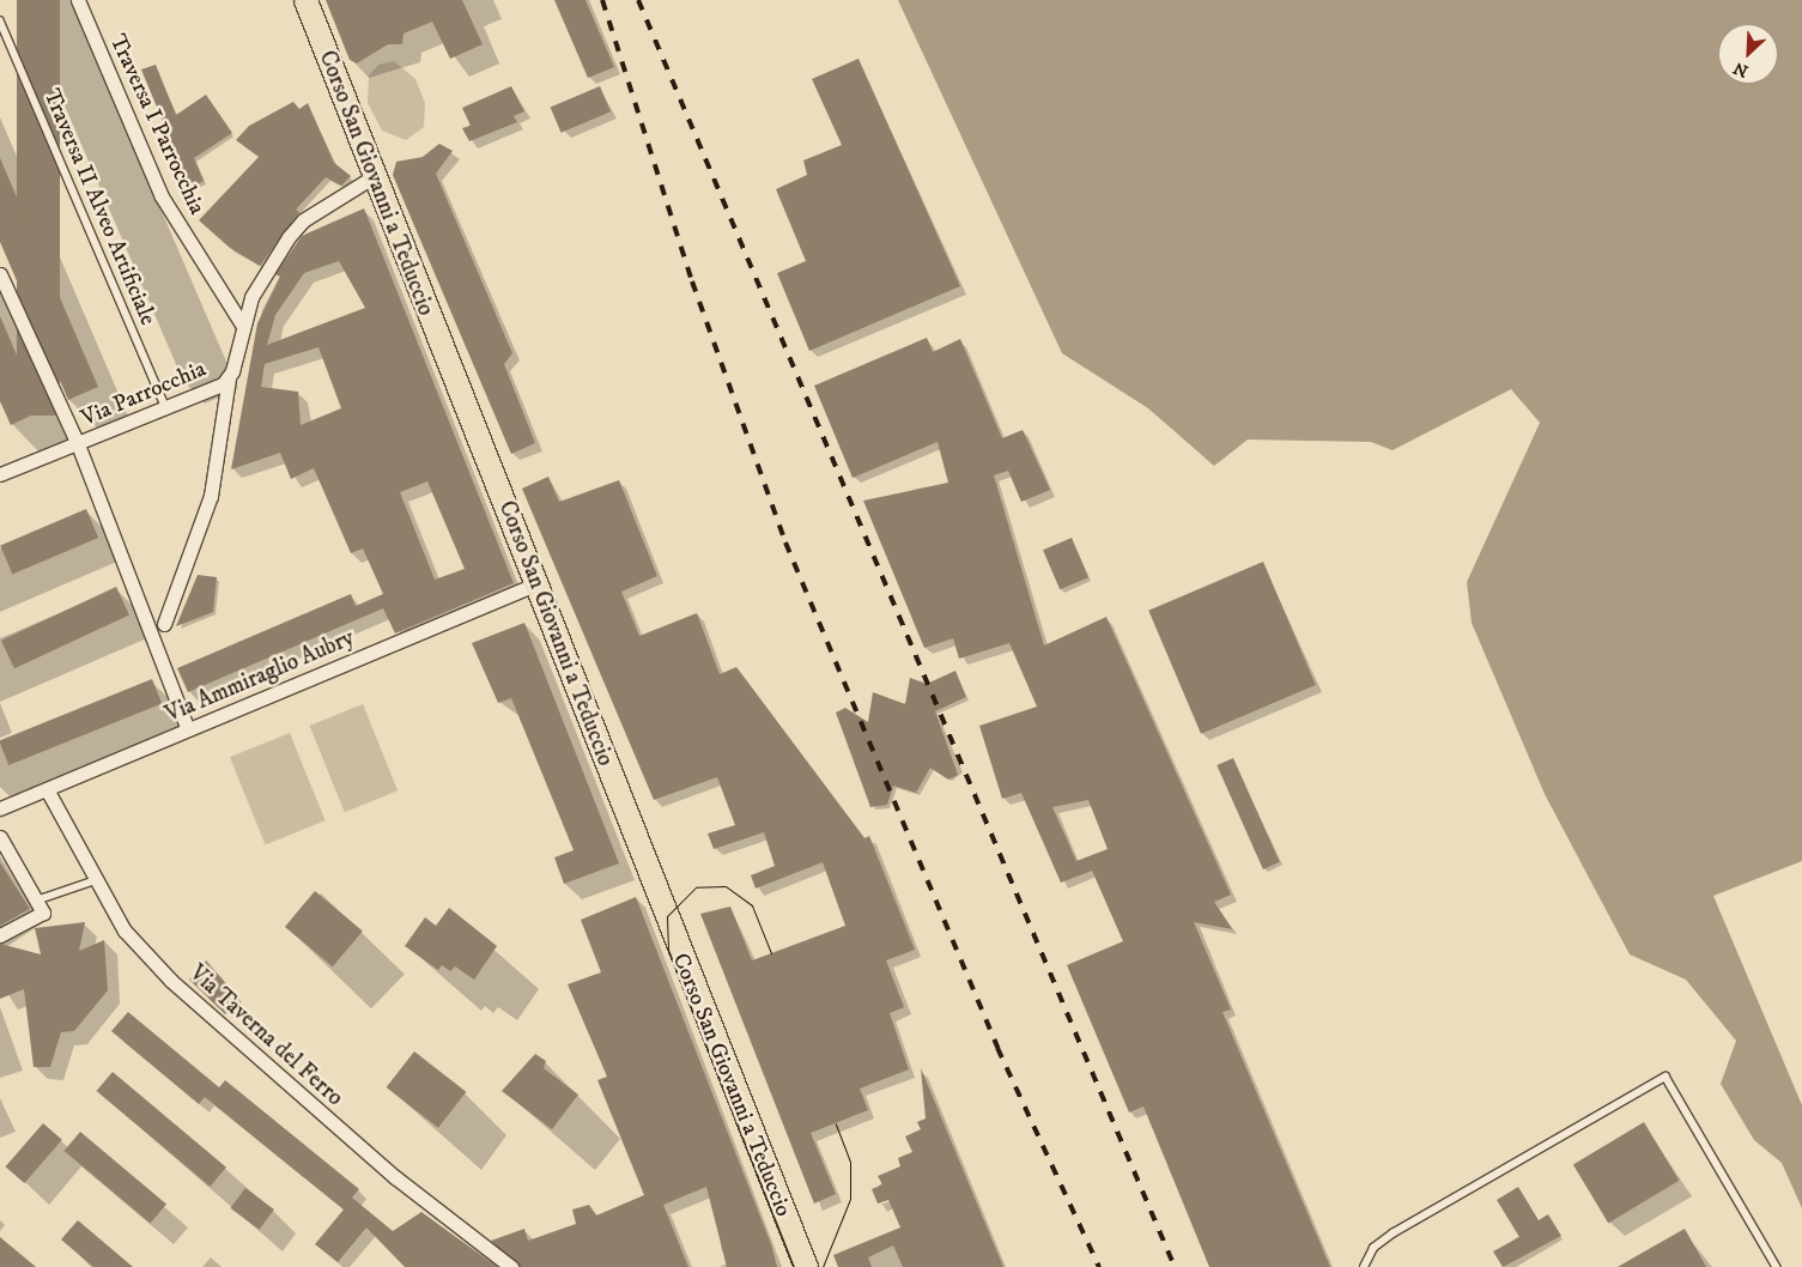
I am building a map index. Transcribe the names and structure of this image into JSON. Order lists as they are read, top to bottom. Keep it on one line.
{"streets":{"main road":["Corso San Giovanni a Teduccio"],"street":["Traversa I Parrocchia","Via Parrocchia","Via Ammiraglio Aubry","Via Taverna del Ferro"],"lane":["Traversa II Alveo Artificiale"]},"crossings":[["Traversa I Parrocchia","Via Parrocchia"],["Corso San Giovanni a Teduccio","Via Parrocchia"],["Corso San Giovanni a Teduccio","Via Ammiraglio Aubry"],["Traversa II Alveo Artificiale","Via Parrocchia"],["Via Ammiraglio Aubry","Via Taverna del Ferro"]],"north":"bottom left"}
